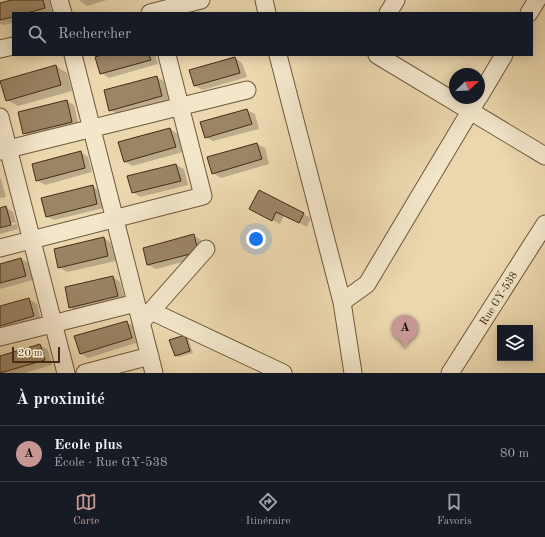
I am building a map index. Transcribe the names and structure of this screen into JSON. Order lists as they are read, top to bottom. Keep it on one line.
{"streets":{"street":["Rue GY-538"]},"scale_bar":"20 m","north":"top right","page":{"search":"Rechercher","pins":"A","scale":"20 m","heading":"À proximité","list":[{"mark":"A","name":"Ecole plus","note":"École · Rue GY-538","value":"80 m"}],"nav":["Carte","Itinéraire","Favoris"]}}
